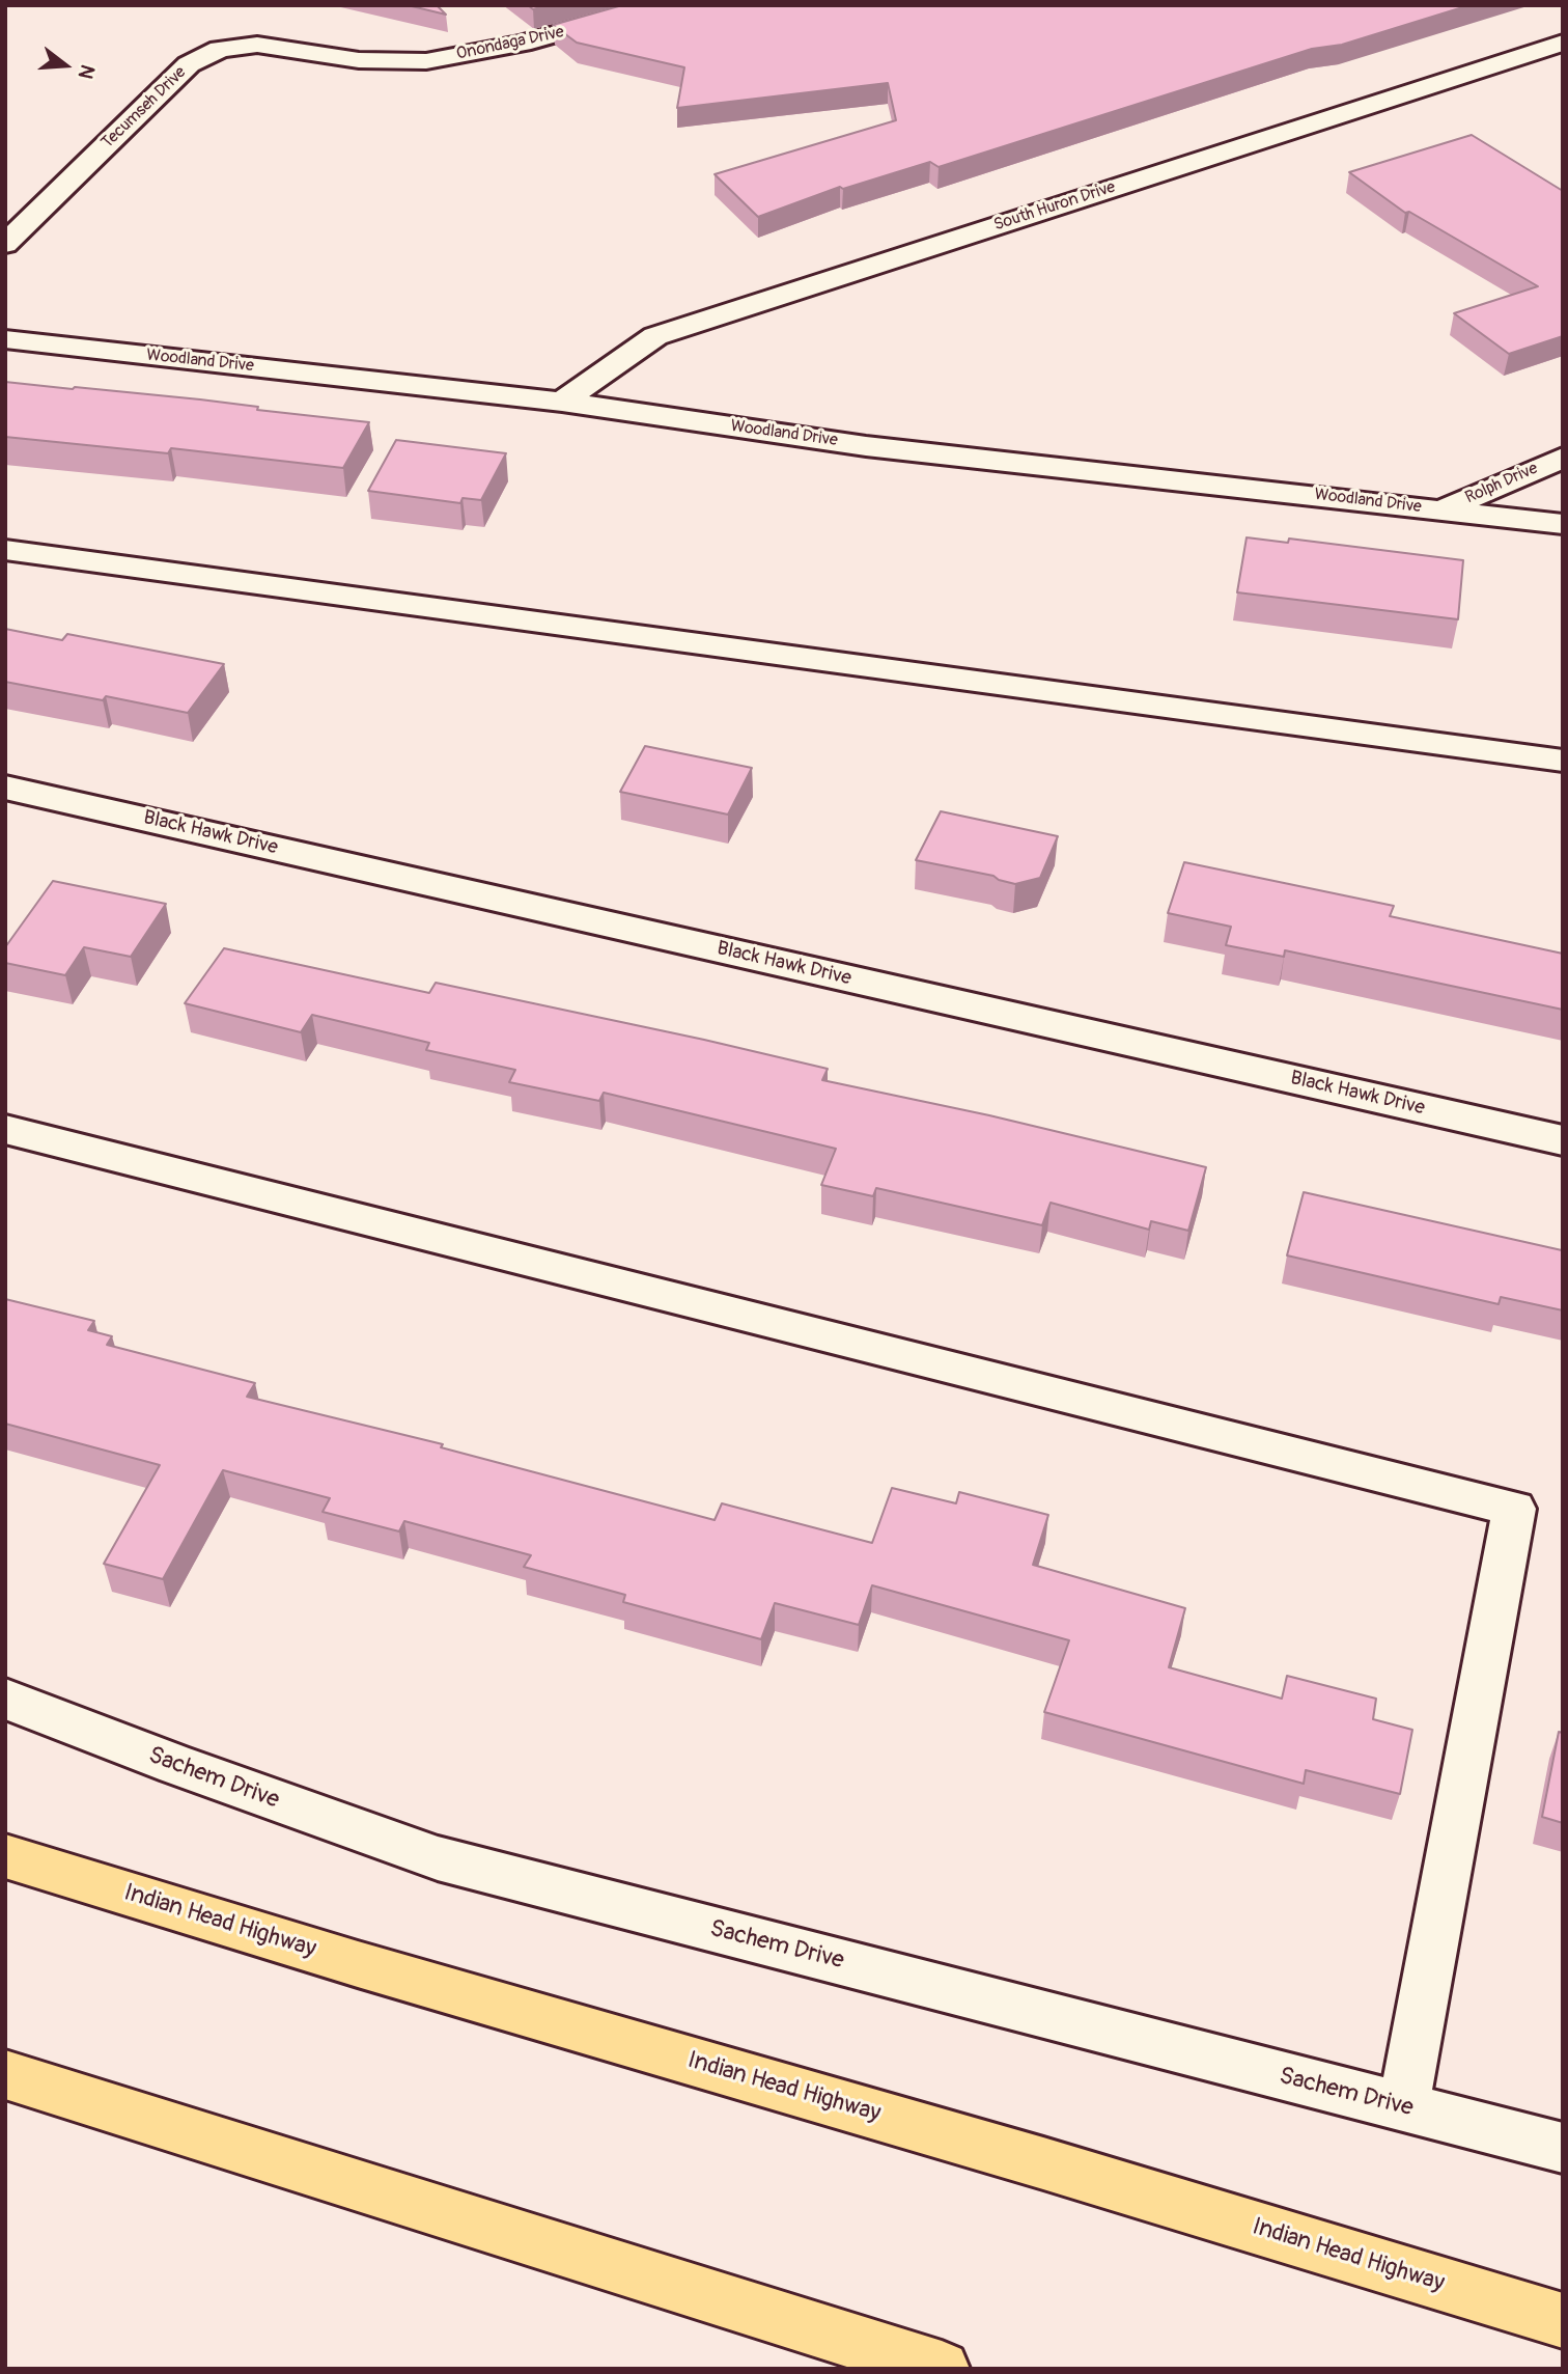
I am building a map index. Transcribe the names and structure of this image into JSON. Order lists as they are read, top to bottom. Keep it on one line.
{"streets":{"main road":["Indian Head Highway"],"street":["Onondaga Drive","Tecumseh Drive","South Huron Drive","Woodland Drive","Rolph Drive","Black Hawk Drive","Sachem Drive"]},"crossings":[["Onondaga Drive","Tecumseh Drive"],["South Huron Drive","Woodland Drive"],["Woodland Drive","Rolph Drive"]],"north":"right"}
